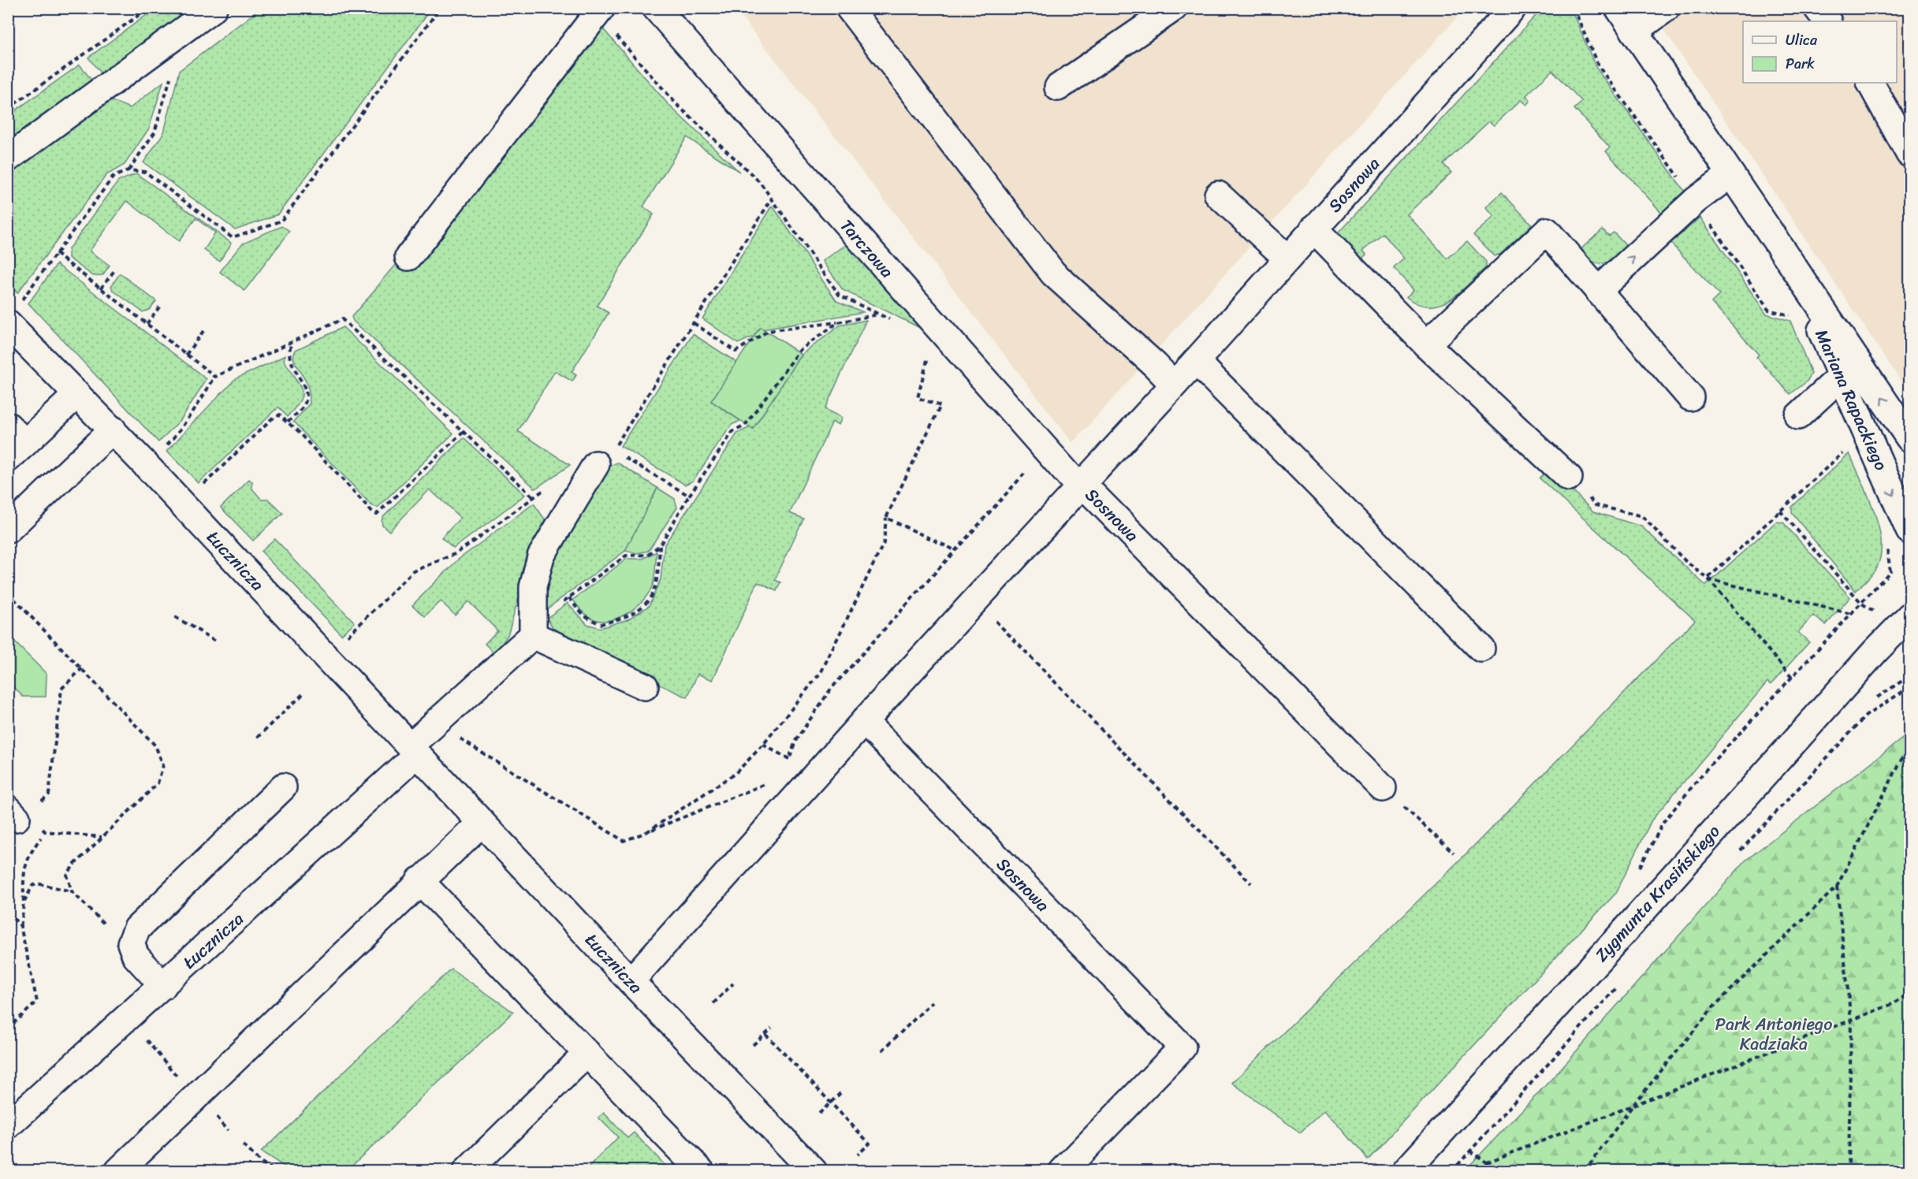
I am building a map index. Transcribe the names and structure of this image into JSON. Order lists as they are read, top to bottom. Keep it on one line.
{"streets":{"street":["Sosnowa","Tarczowa","Mariana Rapackiego","Łucznicza","Zygmunta Krasińskiego"]},"crossings":[["Sosnowa","Tarczowa"],["Sosnowa","Łucznicza"]],"parks":["Park Antoniego Kadziaka"],"legend":["Ulica","Park"]}
